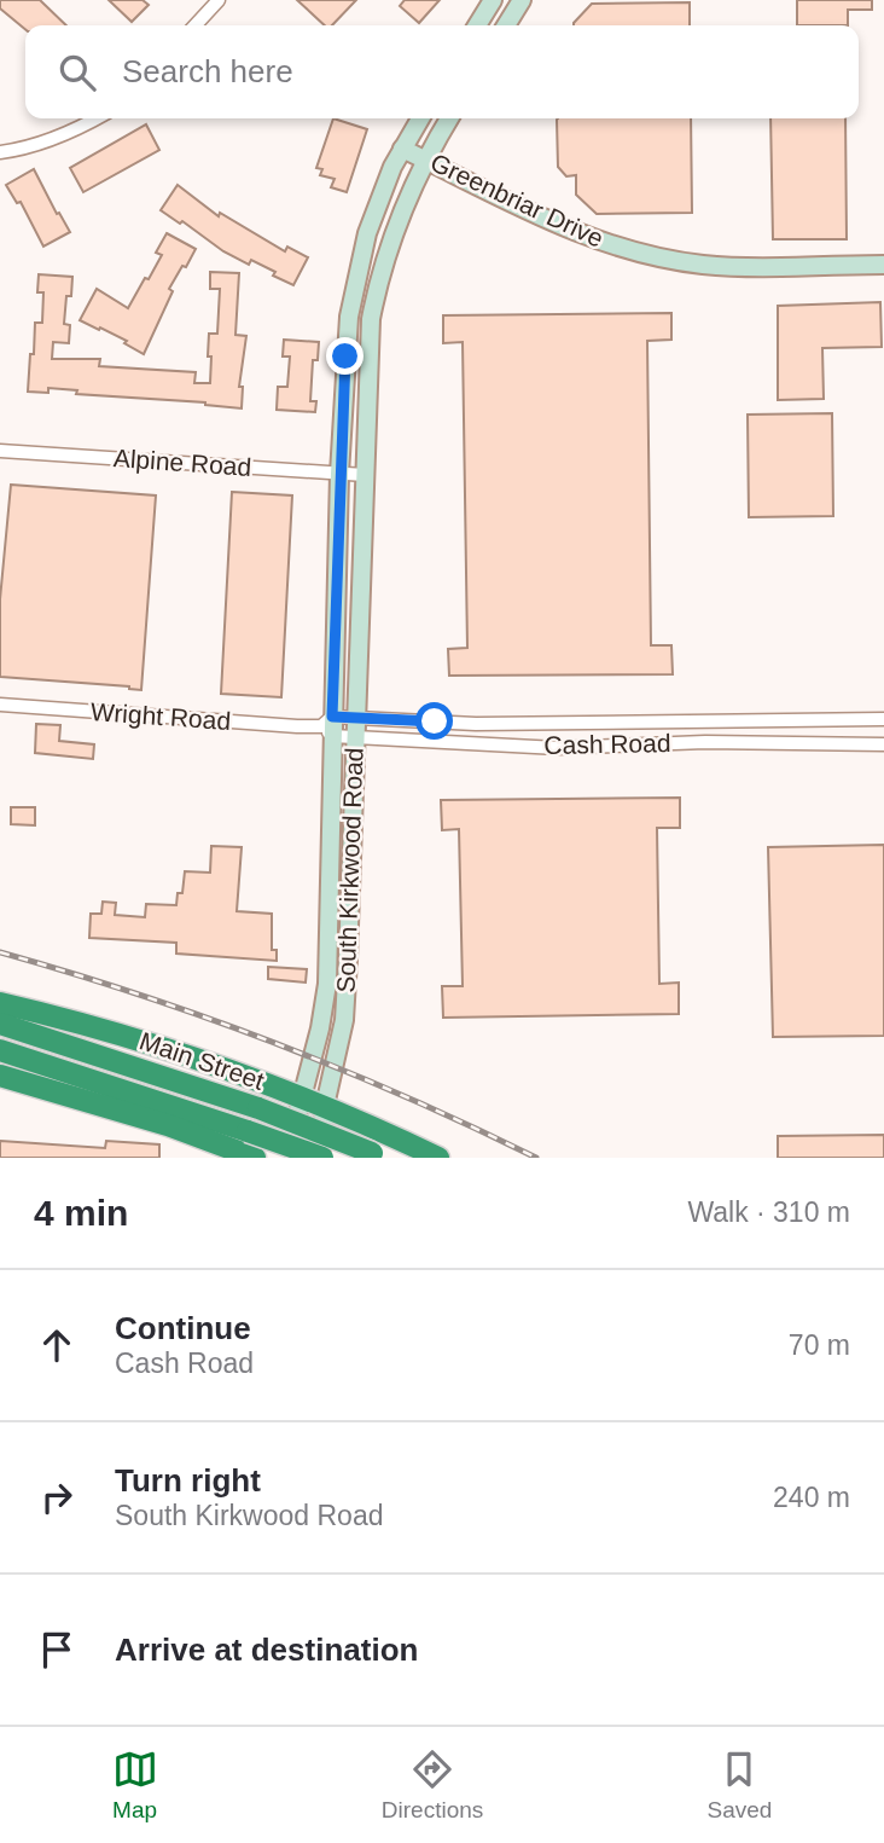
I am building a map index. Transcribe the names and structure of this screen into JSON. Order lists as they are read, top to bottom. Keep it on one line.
{"streets":{"highway":["Main Street"],"main road":["Greenbriar Drive","South Kirkwood Road"],"street":["Alpine Road","Wright Road","Cash Road"]},"crossings":[["Greenbriar Drive","South Kirkwood Road"],["Alpine Road","South Kirkwood Road"],["Wright Road","Cash Road"],["Wright Road","South Kirkwood Road"],["Cash Road","South Kirkwood Road"],["South Kirkwood Road","Main Street"]],"page":{"search":"Search here","heading":["4 min","Walk · 310 m"],"list":[["Continue","Cash Road","70 m"],["Turn right","South Kirkwood Road","240 m"],"Arrive at destination"],"nav":["Map","Directions","Saved"]}}
